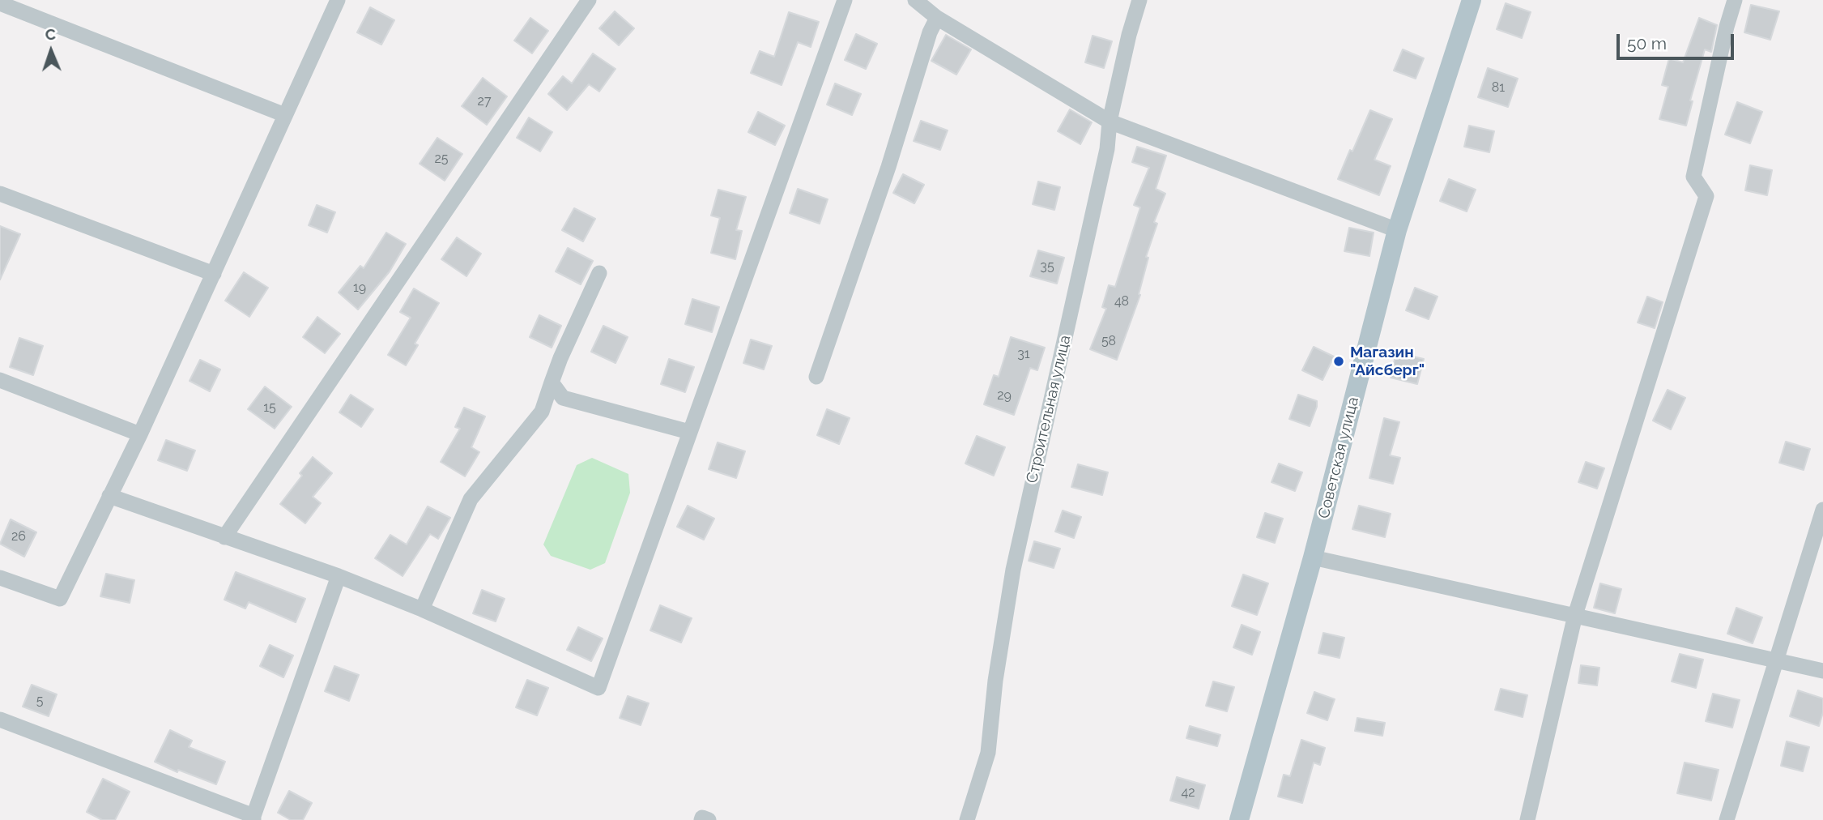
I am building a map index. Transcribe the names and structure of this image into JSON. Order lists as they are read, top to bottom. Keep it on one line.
{"streets":{"main road":["Советская улица"],"street":["Строительная улица"]},"places":["Магазин \"Айсберг\""],"house_numbers":["81","27","25","35","19","48","58","31","29","15","26","5","42"],"scale_bar":"50 m","north":"top"}
